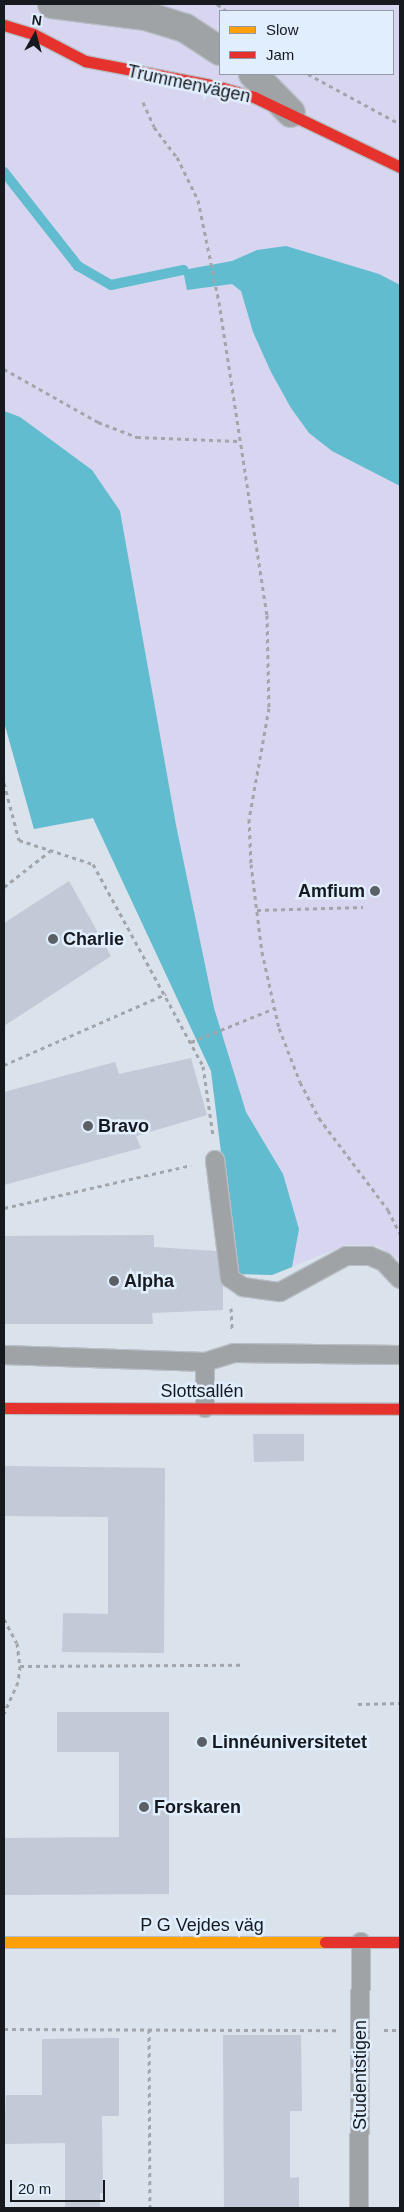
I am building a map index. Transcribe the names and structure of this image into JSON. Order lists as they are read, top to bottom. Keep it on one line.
{"streets":{"street":["Trummenvägen","Slottsallén","P G Vejdes väg"],"lane":["Studentstigen"]},"crossings":[["P G Vejdes väg","Studentstigen"]],"places":["Amfium","Charlie","Bravo","Alpha","Linnéuniversitetet","Forskaren"],"legend":["Slow","Jam"],"scale_bar":"20 m","north":"top"}
